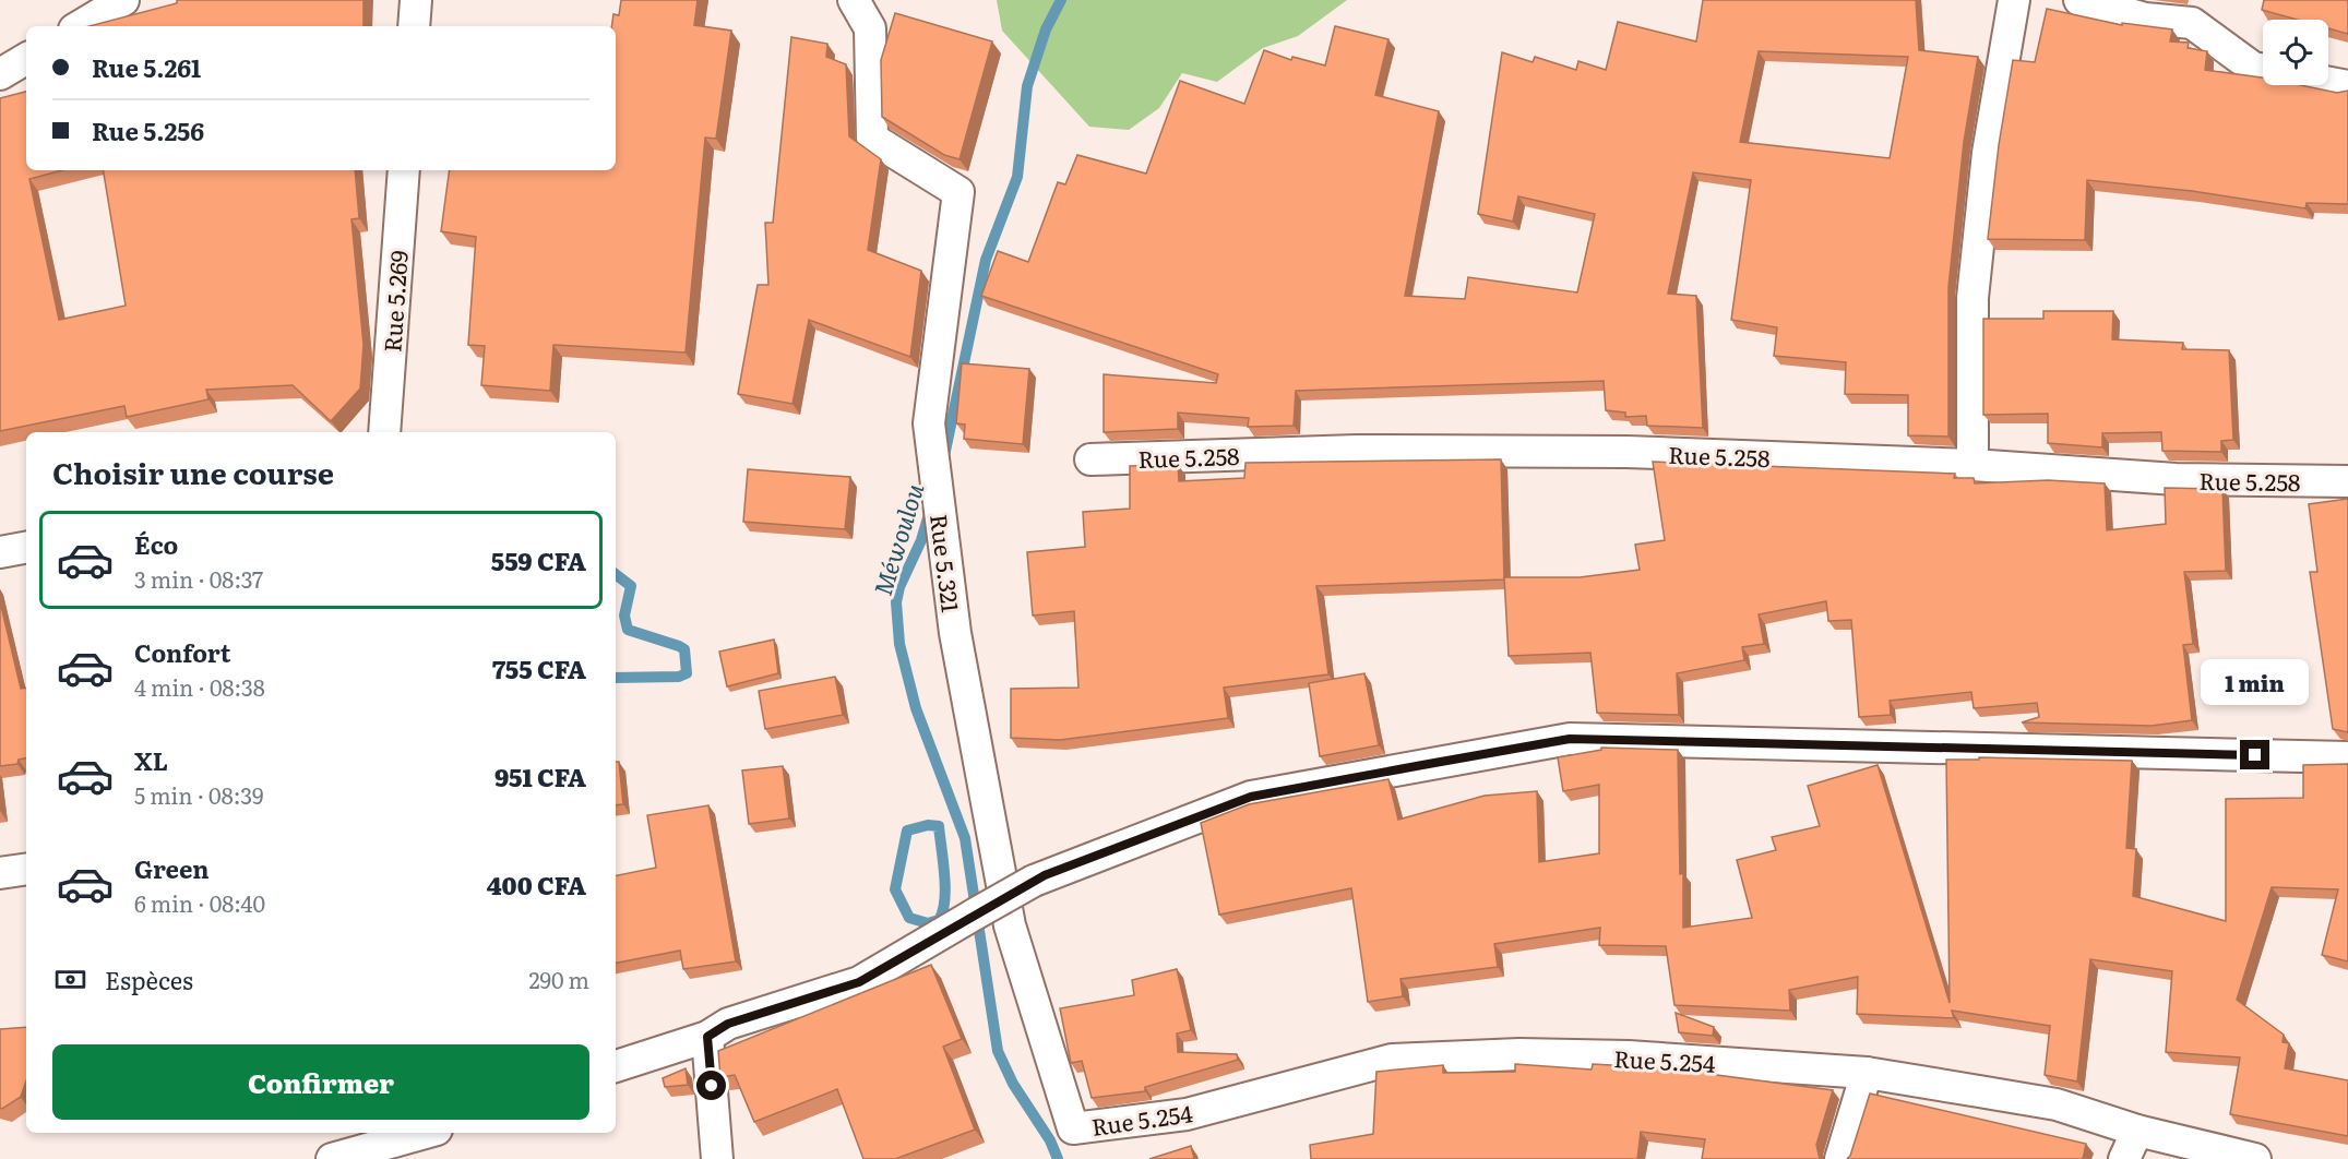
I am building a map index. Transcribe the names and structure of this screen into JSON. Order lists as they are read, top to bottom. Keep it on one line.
{"streets":{"street":["Rue 5.269","Rue 5.258","Rue 5.321","Rue 5.254"]},"crossings":[["Rue 5.321","Rue 5.254"]],"water":["Méwoulou"],"page":{"banner":["Rue 5.261","Rue 5.256"],"heading":"Choisir une course","list":[{"name":"Éco","note":"3 min · 08:37","value":"559 CFA"},{"name":"Confort","note":"4 min · 08:38","value":"755 CFA"},{"name":"XL","note":"5 min · 08:39","value":"951 CFA"},{"name":"Green","note":"6 min · 08:40","value":"400 CFA"}],"bubble":"1 min","pay":["Espèces","290 m"],"buttons":"Confirmer"}}
